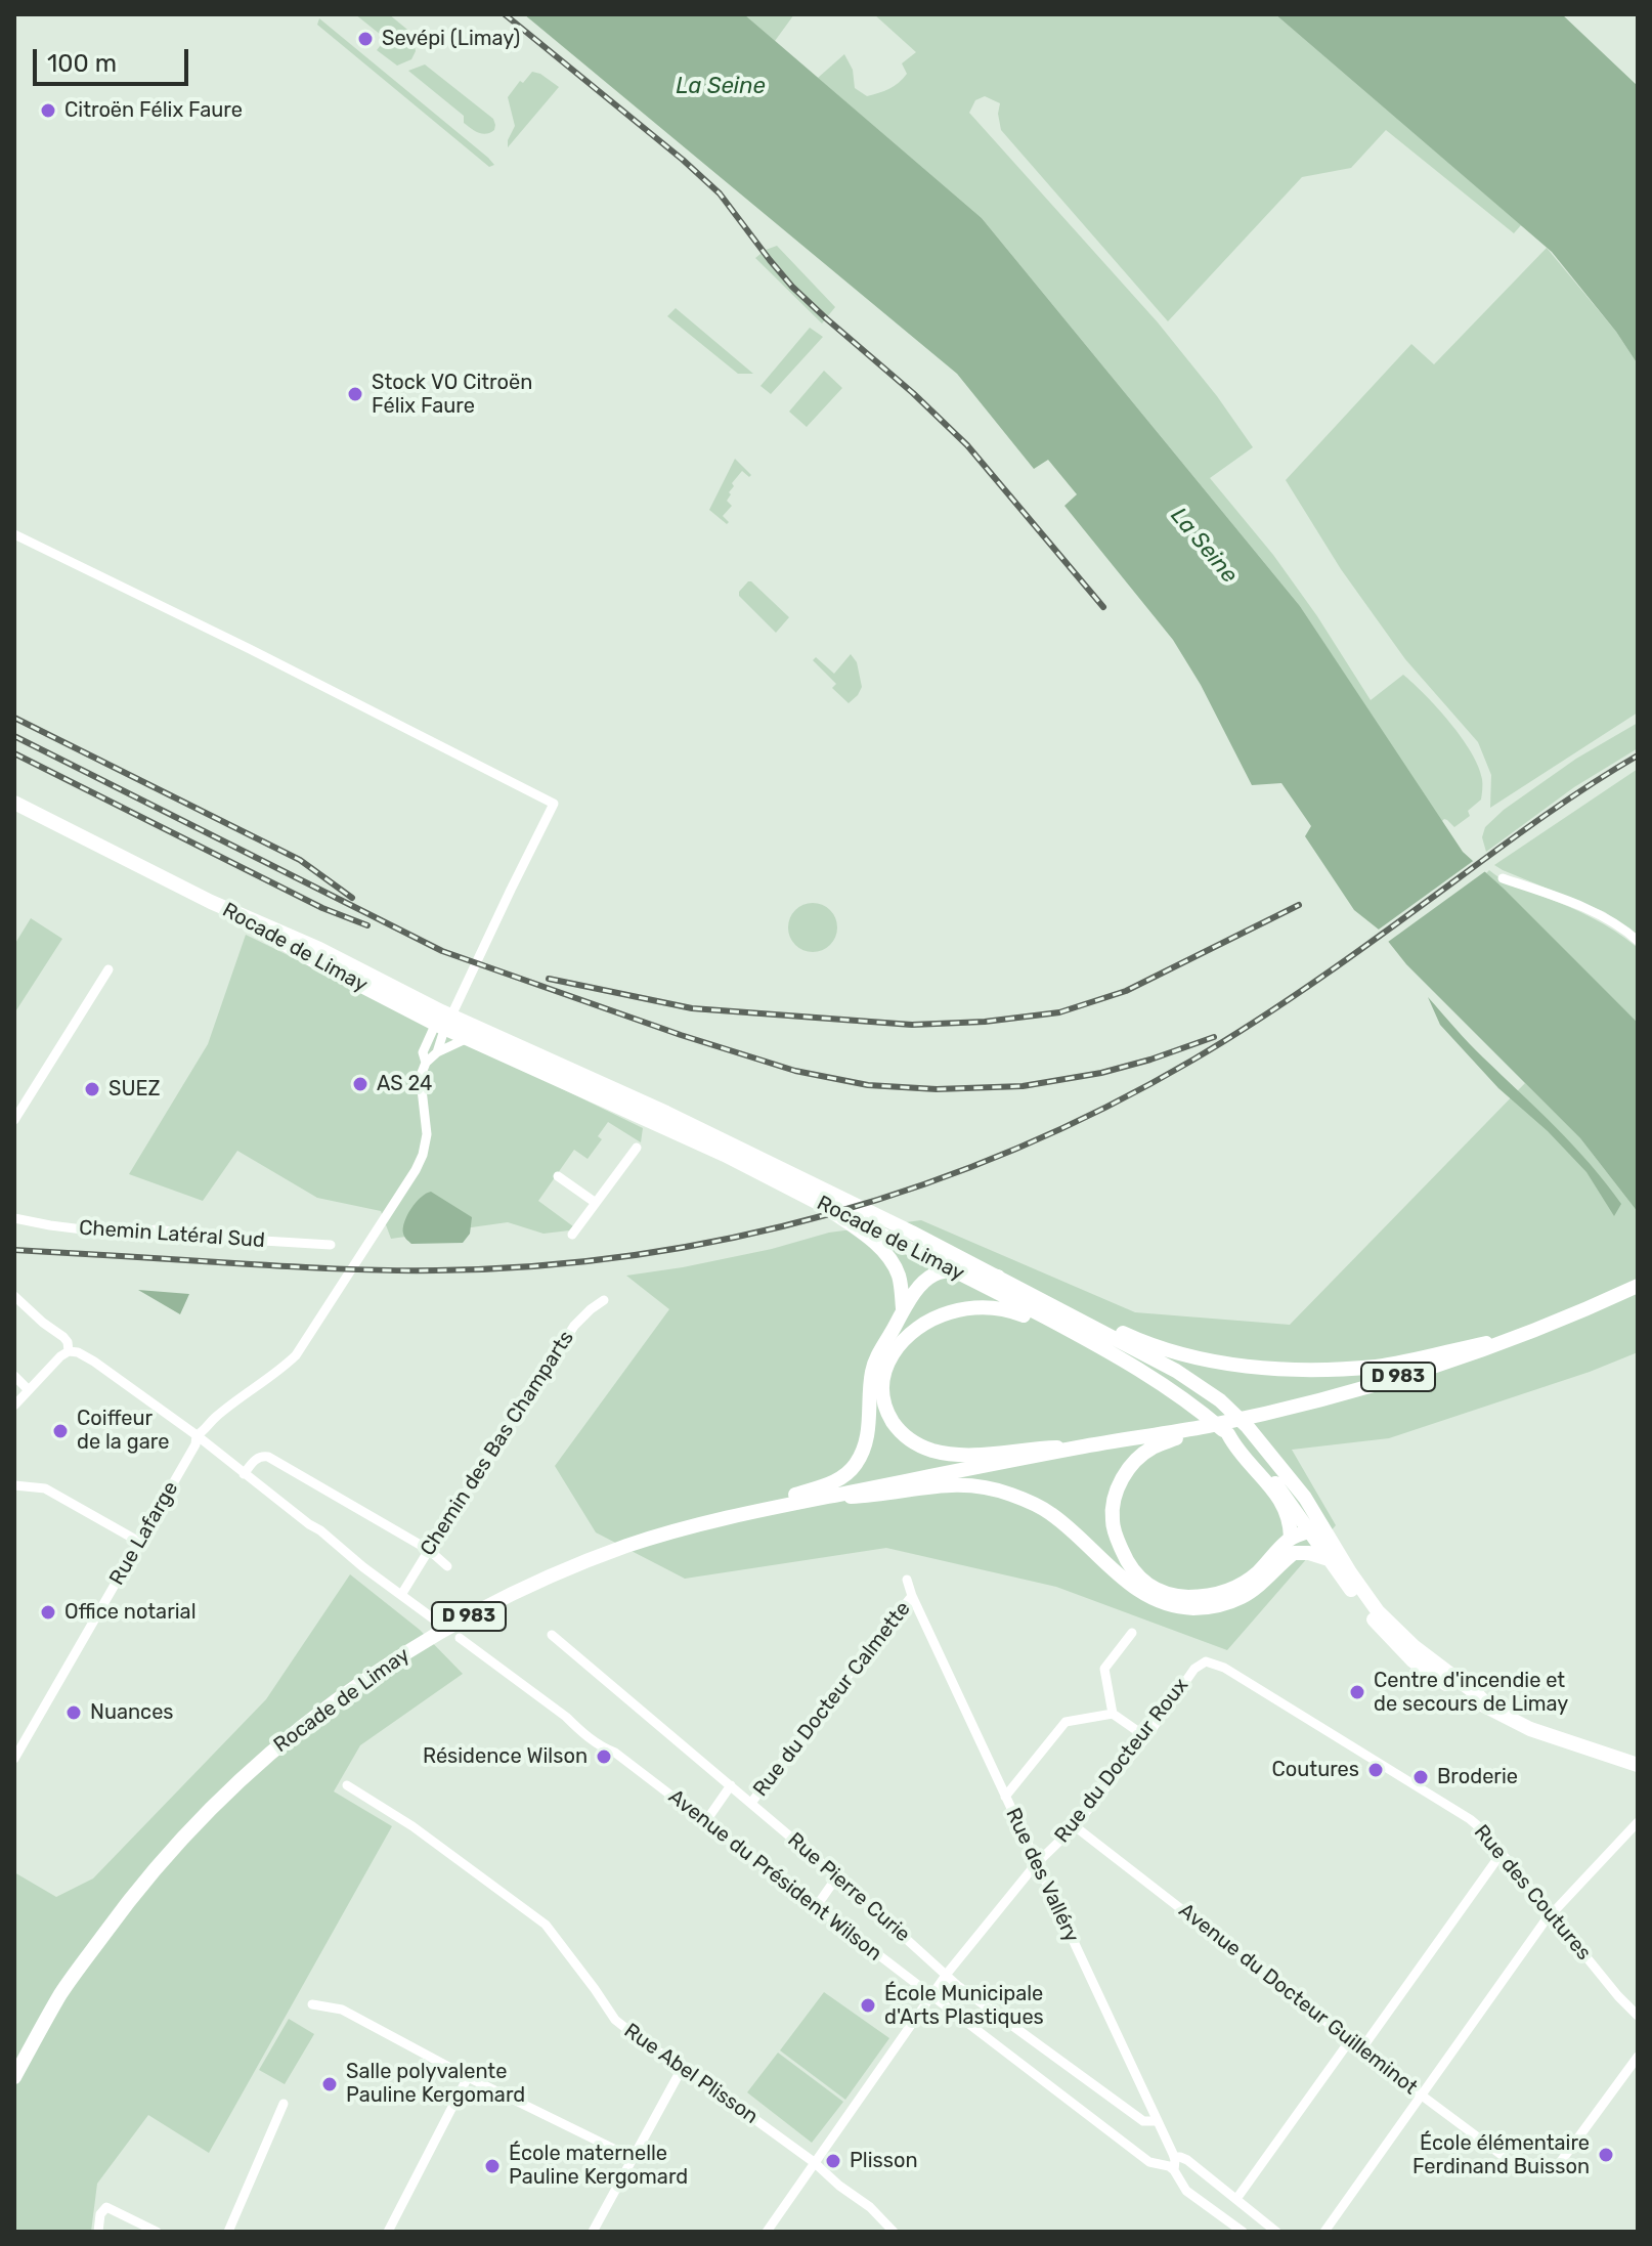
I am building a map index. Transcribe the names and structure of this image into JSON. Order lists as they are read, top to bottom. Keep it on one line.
{"streets":{"main road":["Rocade de Limay","D 983"],"street":["Chemin Latéral Sud","Chemin des Bas Champarts","Rue Lafarge","Rue du Docteur Calmette","Rue du Docteur Roux","Avenue du Président Wilson","Rue des Valléry","Rue Pierre Curie","Rue des Coutures","Avenue du Docteur Guilleminot","Rue Abel Plisson"]},"crossings":[["Rocade de Limay","D 983"],["Rue du Docteur Calmette","Rue des Valléry"],["Rue du Docteur Calmette","Rue Pierre Curie"],["Rue du Docteur Roux","Avenue du Président Wilson"],["Rue du Docteur Roux","Rue des Valléry"],["Rue du Docteur Roux","Rue Pierre Curie"],["Rue du Docteur Roux","Rue des Coutures"],["Rue du Docteur Roux","Avenue du Docteur Guilleminot"],["Rue du Docteur Roux","Rue Abel Plisson"],["Avenue du Président Wilson","Rue des Valléry"],["Rue des Valléry","Rue Pierre Curie"]],"water":["La Seine"],"places":["Sevépi (Limay)","Citroën Félix Faure","Stock VO Citroën Félix Faure","AS 24","SUEZ","Coiffeur de la gare","Office notarial","Centre d'incendie et de secours de Limay","Nuances","Résidence Wilson","Coutures","Broderie","École Municipale d'Arts Plastiques","Salle polyvalente Pauline Kergomard","École élémentaire Ferdinand Buisson","Plisson","École maternelle Pauline Kergomard"],"scale_bar":"100 m"}
